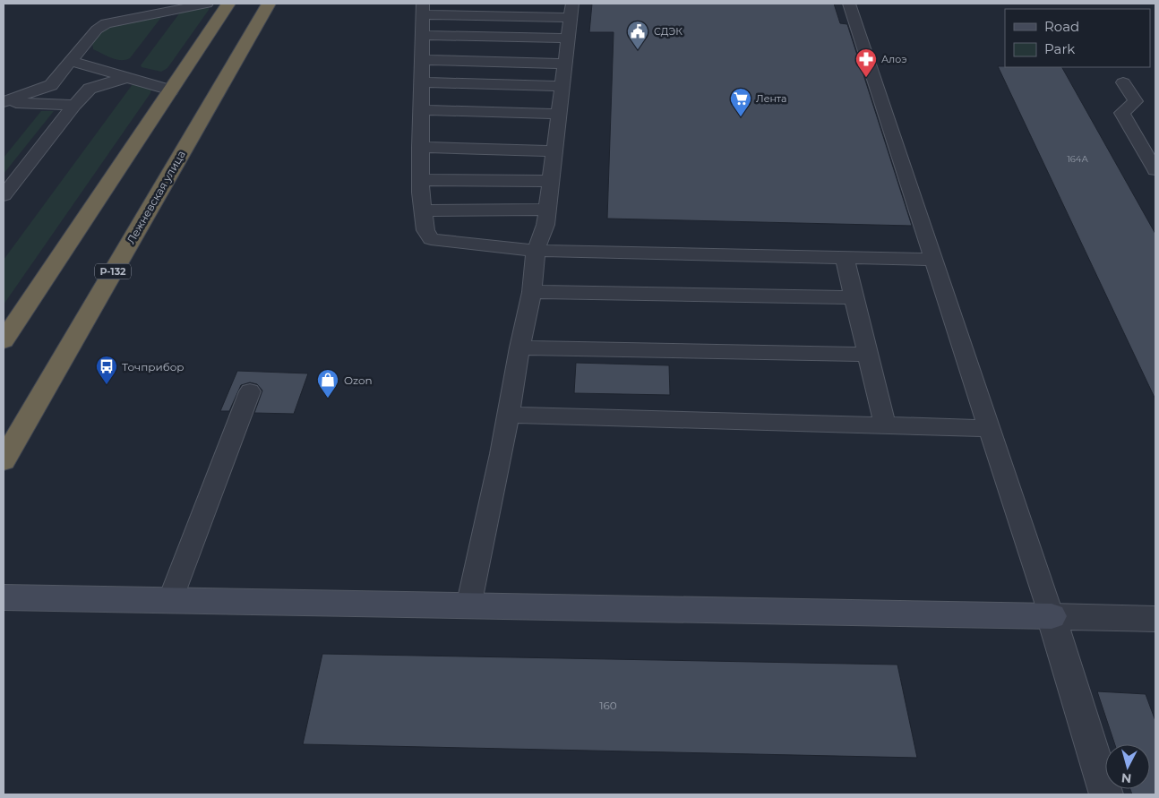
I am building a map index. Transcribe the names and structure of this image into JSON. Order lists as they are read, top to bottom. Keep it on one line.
{"streets":{"highway":["Лежневская улица","Р-132"]},"places":{"public building":["СДЭК"],"pharmacy":["Алоэ"],"supermarket":["Лента"],"bus stop":["Точприбор"],"shop":["Ozon"]},"house_numbers":["164А","160"],"legend":["Road","Park"],"north":"bottom"}
